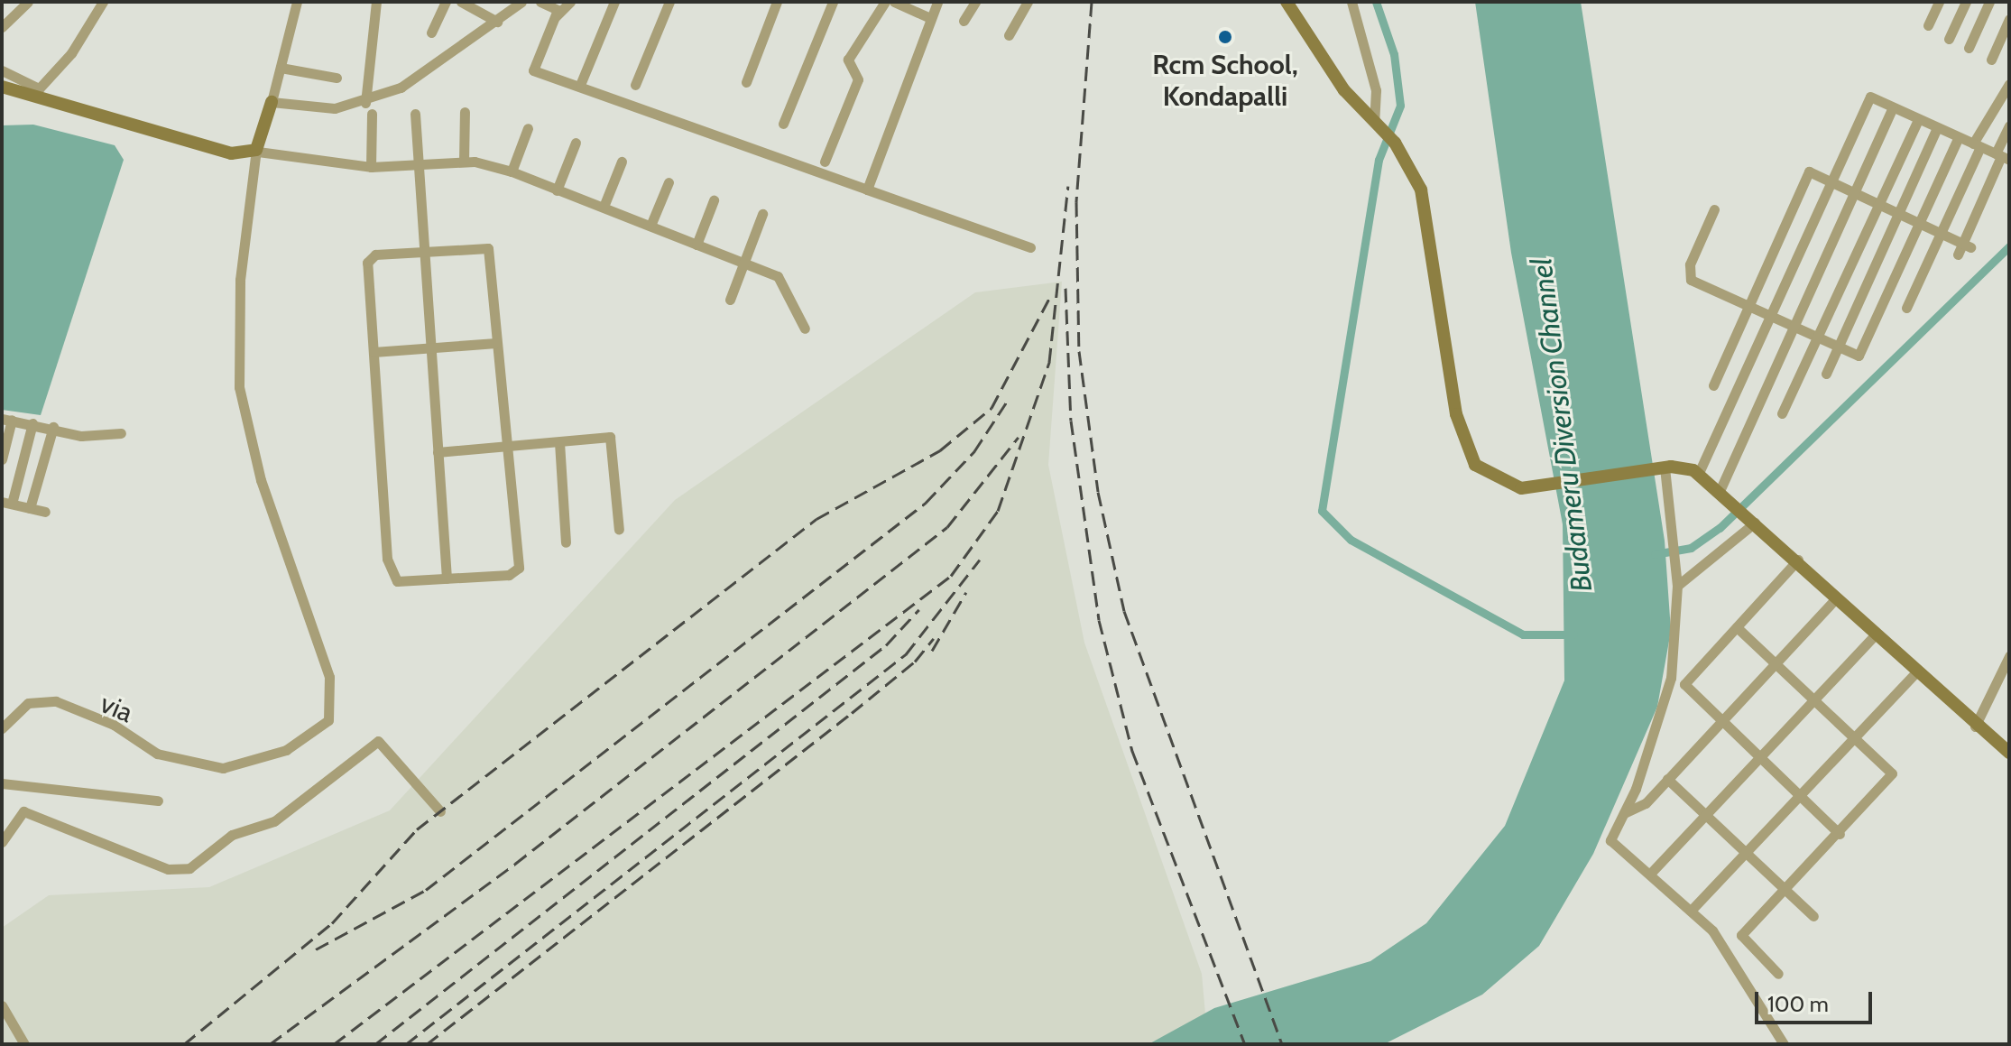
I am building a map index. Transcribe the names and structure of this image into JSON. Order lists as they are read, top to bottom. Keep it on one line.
{"streets":{"street":["via"]},"water":["Budameru Diversion Channel"],"places":["Rcm School, Kondapalli"],"scale_bar":"100 m"}
